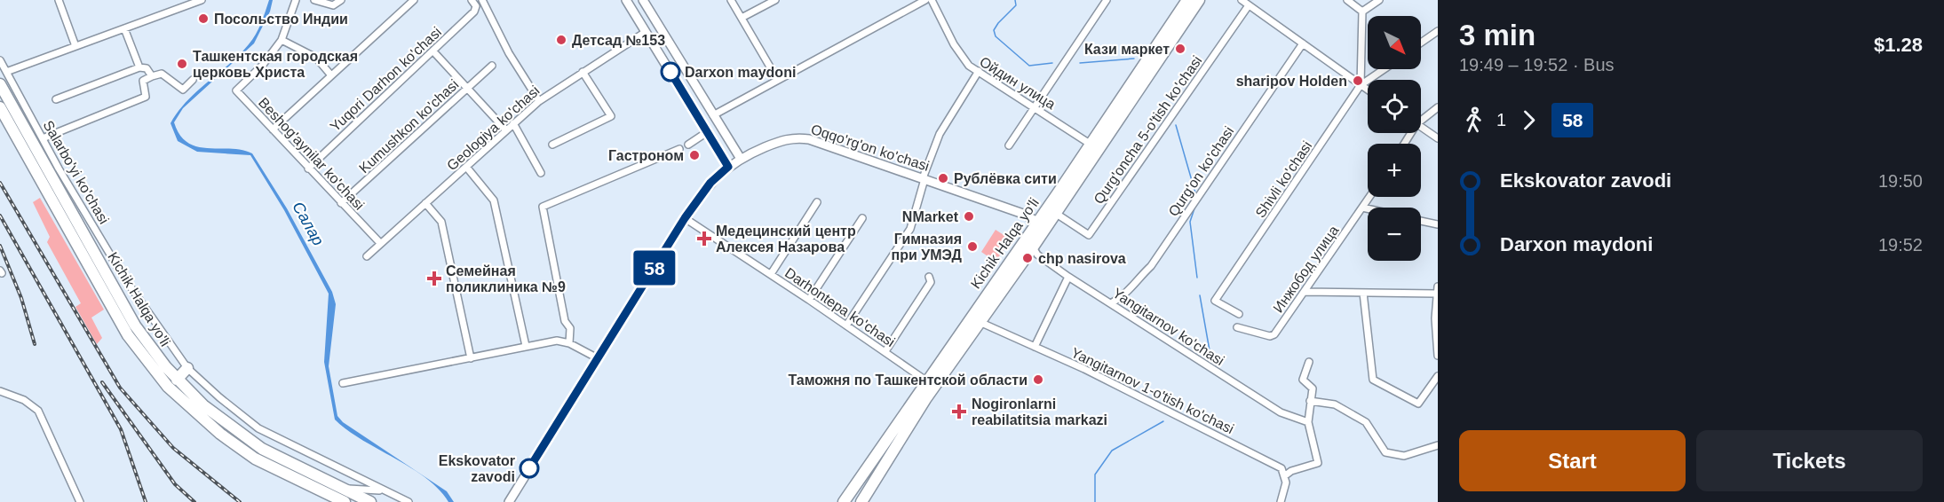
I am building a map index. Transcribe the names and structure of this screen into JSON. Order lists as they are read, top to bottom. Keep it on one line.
{"streets":{"highway":["Kichik Halqa yo'li"],"main road":["Oqqo'rg'on ko'chasi"],"street":["Yuqori Darhon ko'chasi","Ойдин улица","Kumushkon ko'chasi","Geologiya ko'chasi","Qurg'oncha 5-o'tish ko'chasi","Beshog'aynilar ko'chasi","Qurg'on ko'chasi","Salarbo'yi ko'chasi","Shivli ko'chasi","Инжобод улица","Darhontepa ko'chasi","Yangitarnov ko'chasi","Yangitarnov 1-o'tish ko'chasi"]},"crossings":[["Yuqori Darhon ko'chasi","Beshog'aynilar ko'chasi"],["Ойдин улица","Kichik Halqa yo'li"],["Kumushkon ko'chasi","Beshog'aynilar ko'chasi"],["Geologiya ko'chasi","Beshog'aynilar ko'chasi"],["Qurg'oncha 5-o'tish ko'chasi","Kichik Halqa yo'li"],["Oqqo'rg'on ko'chasi","Kichik Halqa yo'li"],["Oqqo'rg'on ko'chasi","Darhontepa ko'chasi"],["Qurg'on ko'chasi","Yangitarnov ko'chasi"],["Kichik Halqa yo'li","Darhontepa ko'chasi"],["Kichik Halqa yo'li","Yangitarnov ko'chasi"],["Kichik Halqa yo'li","Yangitarnov 1-o'tish ko'chasi"]],"water":["Салар"],"places":{"other":["Посольство Индии","Детсад №153","Кази маркет","Ташкентская городская церковь Христа","Darxon maydoni","sharipov Holden","Гастроном","Рублёвка сити","NMarket","Гимназия при УМЭД","chp nasirova","Таможня по Ташкентской области","Ekskovator zavodi"],"health":["Медецинский центр Алексея Назарова","Семейная поликлиника №9","Nogironlarni reabilatitsia markazi"]},"lines":["bus line 58"],"north":"bottom right","page":{"on_map":"58","heading":["3 min","19:49 – 19:52 · Bus","$1.28"],"map_buttons":["+","−"],"legs":["1","58"],"list":[{"name":"Ekskovator zavodi","value":"19:50"},{"name":"Darxon maydoni","value":"19:52"}],"buttons":["Start","Tickets"]}}
